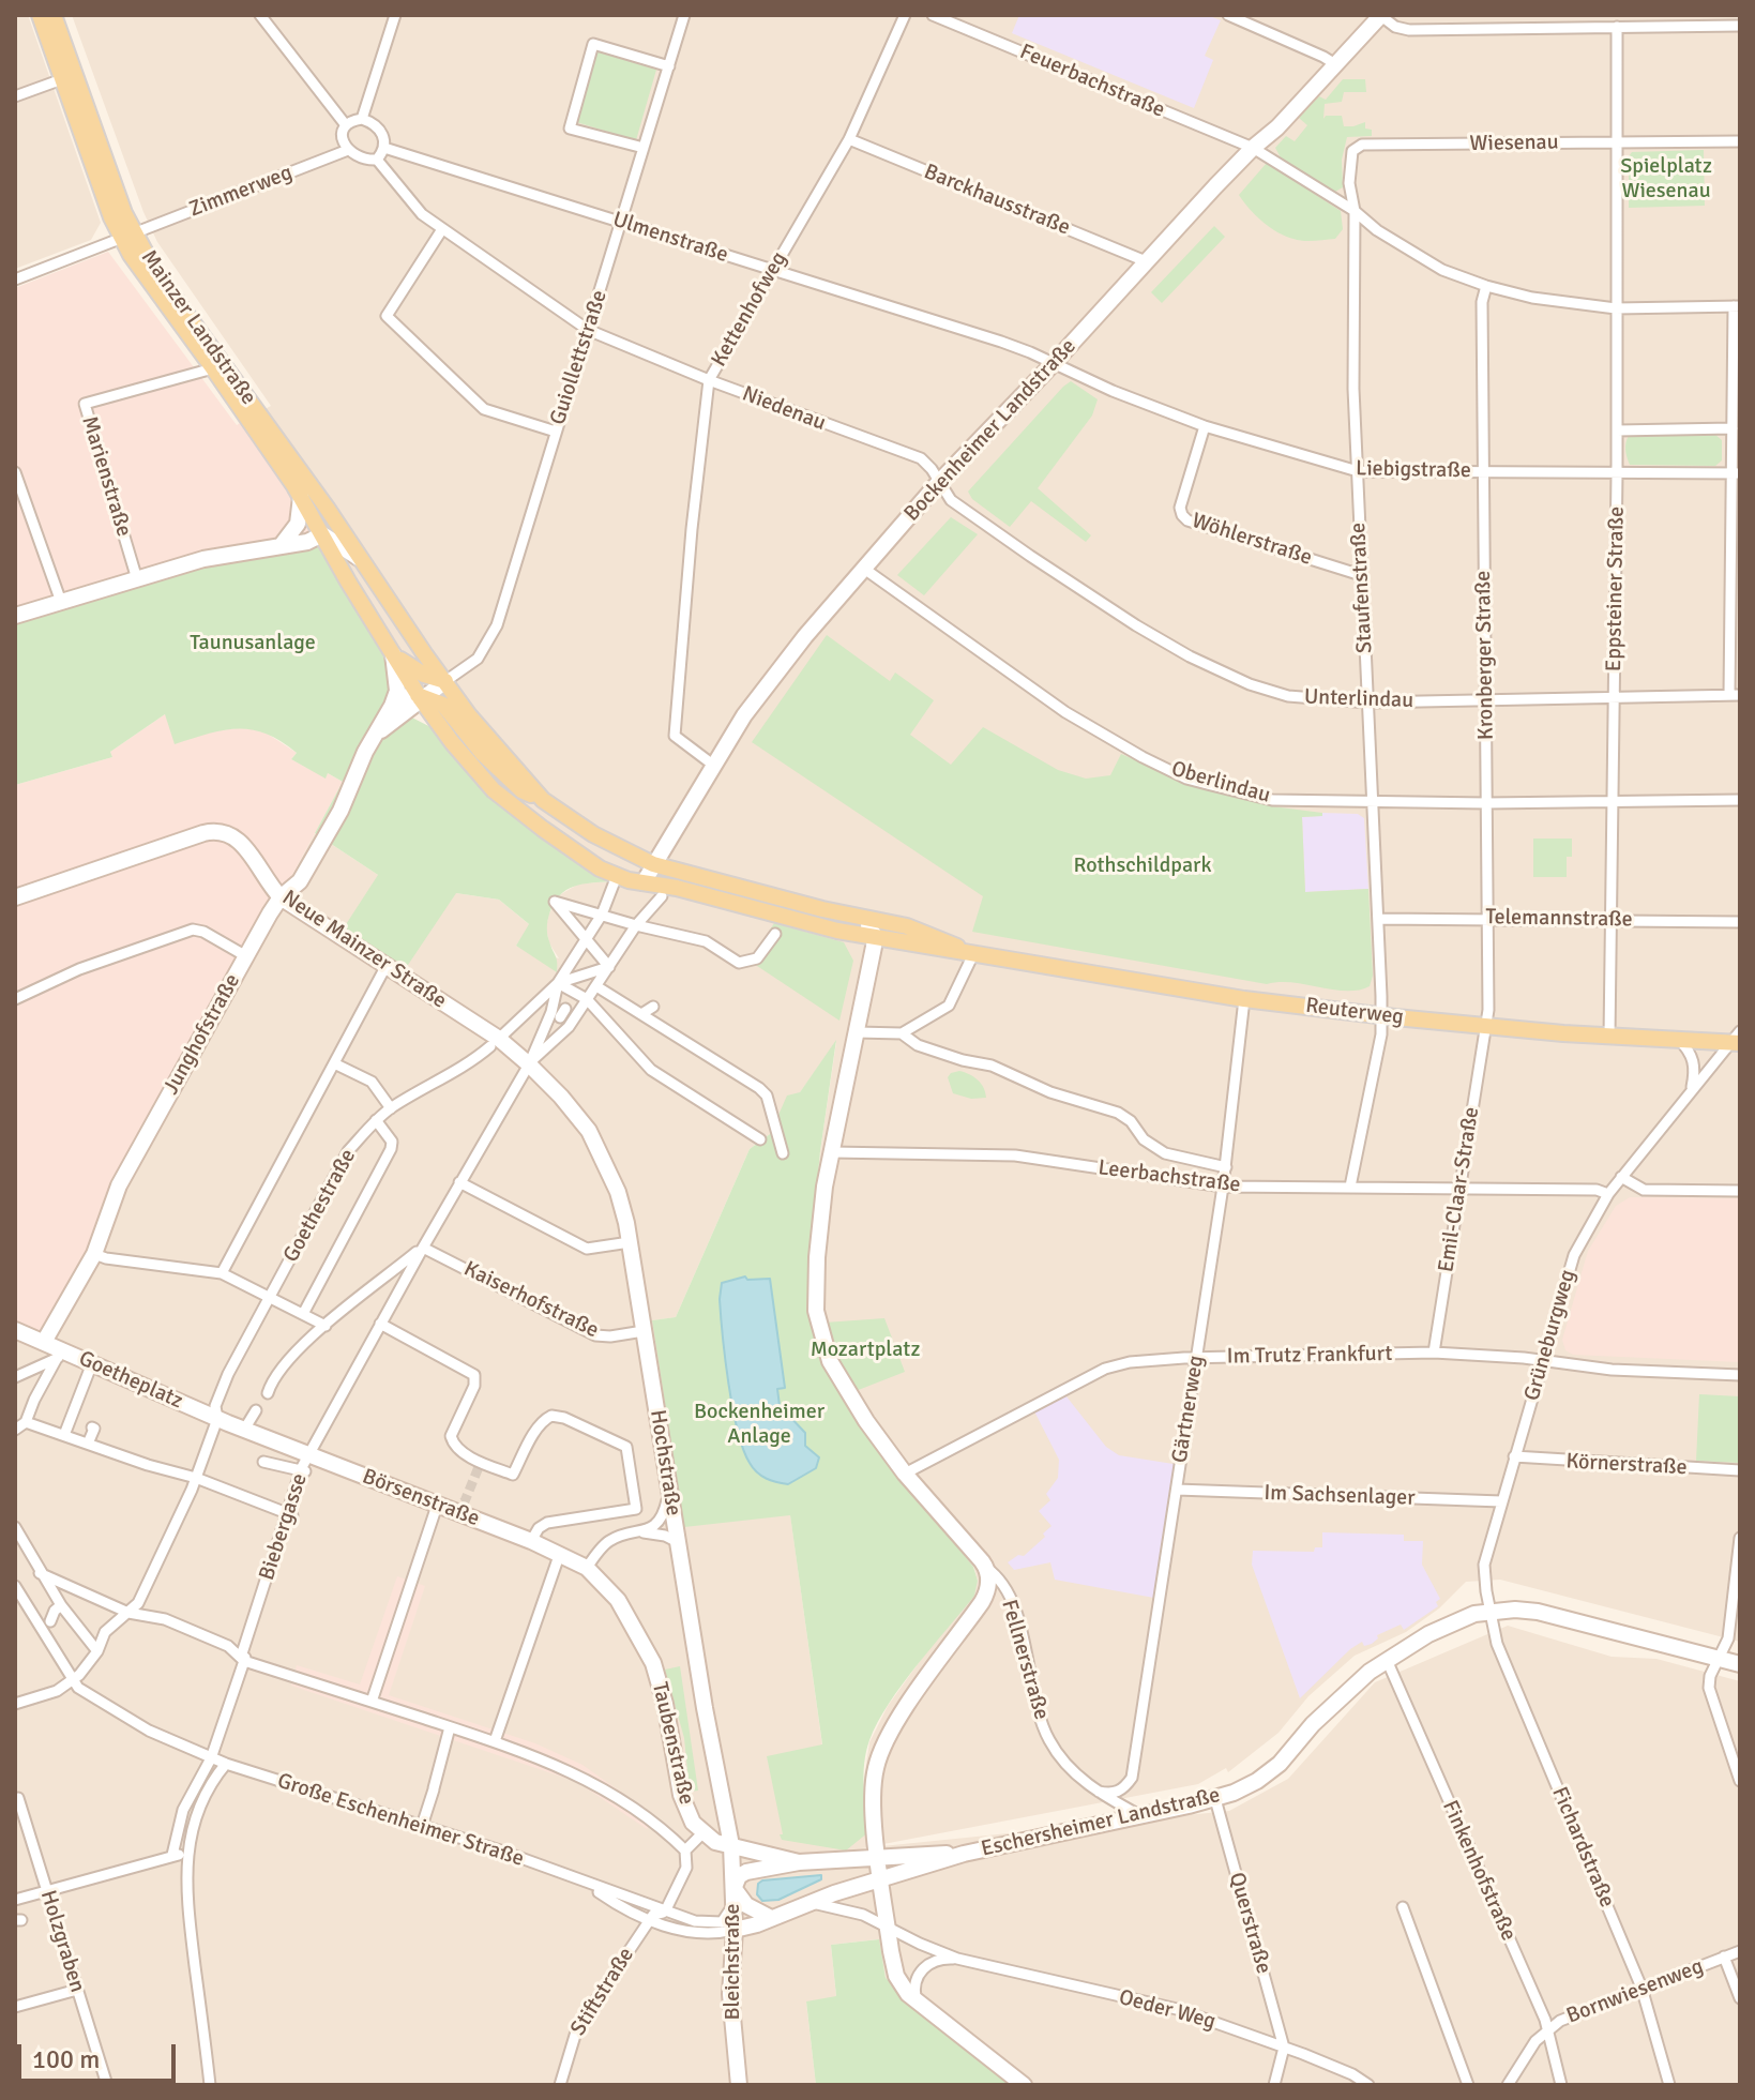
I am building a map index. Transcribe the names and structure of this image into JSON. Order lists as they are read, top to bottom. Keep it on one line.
{"streets":{"main road":["Mainzer Landstraße","Bockenheimer Landstraße","Neue Mainzer Straße","Reuterweg","Junghofstraße","Goetheplatz","Hochstraße","Börsenstraße","Taubenstraße","Große Eschenheimer Straße","Eschersheimer Landstraße","Bleichstraße"],"street":["Feuerbachstraße","Wiesenau","Zimmerweg","Barckhausstraße","Ulmenstraße","Kettenhofweg","Guiollettstraße","Niedenau","Liebigstraße","Marienstraße","Wöhlerstraße","Staufenstraße","Eppsteiner Straße","Kronberger Straße","Unterlindau","Oberlindau","Telemannstraße","Leerbachstraße","Emil-Claar-Straße","Goethestraße","Kaiserhofstraße","Grüneburgweg","Im Trutz Frankfurt","Gärtnerweg","Körnerstraße","Im Sachsenlager","Biebergasse","Fellnerstraße","Fichardstraße","Finkenhofstraße","Querstraße","Holzgraben","Stiftstraße","Bornwiesenweg","Oeder Weg"]},"crossings":[["Feuerbachstraße","Wiesenau"],["Feuerbachstraße","Bockenheimer Landstraße"],["Feuerbachstraße","Staufenstraße"],["Feuerbachstraße","Eppsteiner Straße"],["Feuerbachstraße","Kronberger Straße"],["Wiesenau","Staufenstraße"],["Wiesenau","Eppsteiner Straße"],["Zimmerweg","Ulmenstraße"],["Zimmerweg","Mainzer Landstraße"],["Zimmerweg","Niedenau"],["Barckhausstraße","Kettenhofweg"],["Barckhausstraße","Bockenheimer Landstraße"],["Ulmenstraße","Kettenhofweg"],["Ulmenstraße","Guiollettstraße"],["Ulmenstraße","Niedenau"],["Ulmenstraße","Bockenheimer Landstraße"],["Ulmenstraße","Liebigstraße"],["Kettenhofweg","Niedenau"],["Kettenhofweg","Bockenheimer Landstraße"],["Mainzer Landstraße","Marienstraße"],["Guiollettstraße","Niedenau"],["Niedenau","Bockenheimer Landstraße"],["Niedenau","Unterlindau"],["Bockenheimer Landstraße","Liebigstraße"],["Bockenheimer Landstraße","Unterlindau"],["Bockenheimer Landstraße","Oberlindau"],["Liebigstraße","Wöhlerstraße"],["Liebigstraße","Staufenstraße"],["Liebigstraße","Eppsteiner Straße"],["Liebigstraße","Kronberger Straße"],["Wöhlerstraße","Staufenstraße"],["Staufenstraße","Unterlindau"],["Staufenstraße","Oberlindau"],["Staufenstraße","Telemannstraße"],["Staufenstraße","Reuterweg"],["Staufenstraße","Leerbachstraße"],["Eppsteiner Straße","Unterlindau"],["Eppsteiner Straße","Oberlindau"],["Eppsteiner Straße","Telemannstraße"],["Eppsteiner Straße","Reuterweg"],["Kronberger Straße","Unterlindau"],["Kronberger Straße","Oberlindau"],["Kronberger Straße","Telemannstraße"],["Kronberger Straße","Reuterweg"],["Kronberger Straße","Emil-Claar-Straße"],["Neue Mainzer Straße","Junghofstraße"],["Neue Mainzer Straße","Hochstraße"],["Neue Mainzer Straße","Biebergasse"],["Reuterweg","Emil-Claar-Straße"],["Reuterweg","Grüneburgweg"],["Reuterweg","Gärtnerweg"],["Junghofstraße","Goetheplatz"],["Leerbachstraße","Emil-Claar-Straße"],["Leerbachstraße","Grüneburgweg"],["Leerbachstraße","Gärtnerweg"],["Emil-Claar-Straße","Im Trutz Frankfurt"],["Goethestraße","Goetheplatz"],["Goethestraße","Große Eschenheimer Straße"],["Kaiserhofstraße","Hochstraße"],["Kaiserhofstraße","Biebergasse"],["Grüneburgweg","Im Trutz Frankfurt"],["Grüneburgweg","Körnerstraße"],["Grüneburgweg","Im Sachsenlager"],["Grüneburgweg","Eschersheimer Landstraße"],["Grüneburgweg","Fichardstraße"],["Im Trutz Frankfurt","Gärtnerweg"],["Goetheplatz","Börsenstraße"],["Gärtnerweg","Im Sachsenlager"],["Gärtnerweg","Fellnerstraße"],["Hochstraße","Biebergasse"],["Hochstraße","Große Eschenheimer Straße"],["Hochstraße","Bleichstraße"],["Börsenstraße","Biebergasse"],["Börsenstraße","Taubenstraße"],["Biebergasse","Große Eschenheimer Straße"],["Fellnerstraße","Eschersheimer Landstraße"],["Große Eschenheimer Straße","Eschersheimer Landstraße"],["Große Eschenheimer Straße","Bleichstraße"],["Große Eschenheimer Straße","Stiftstraße"],["Große Eschenheimer Straße","Oeder Weg"],["Eschersheimer Landstraße","Fichardstraße"],["Eschersheimer Landstraße","Finkenhofstraße"],["Eschersheimer Landstraße","Querstraße"],["Eschersheimer Landstraße","Oeder Weg"],["Fichardstraße","Bornwiesenweg"],["Finkenhofstraße","Bornwiesenweg"],["Querstraße","Oeder Weg"]],"parks":["Spielplatz Wiesenau","Taunusanlage","Rothschildpark","Mozartplatz","Bockenheimer Anlage"],"scale_bar":"100 m"}
